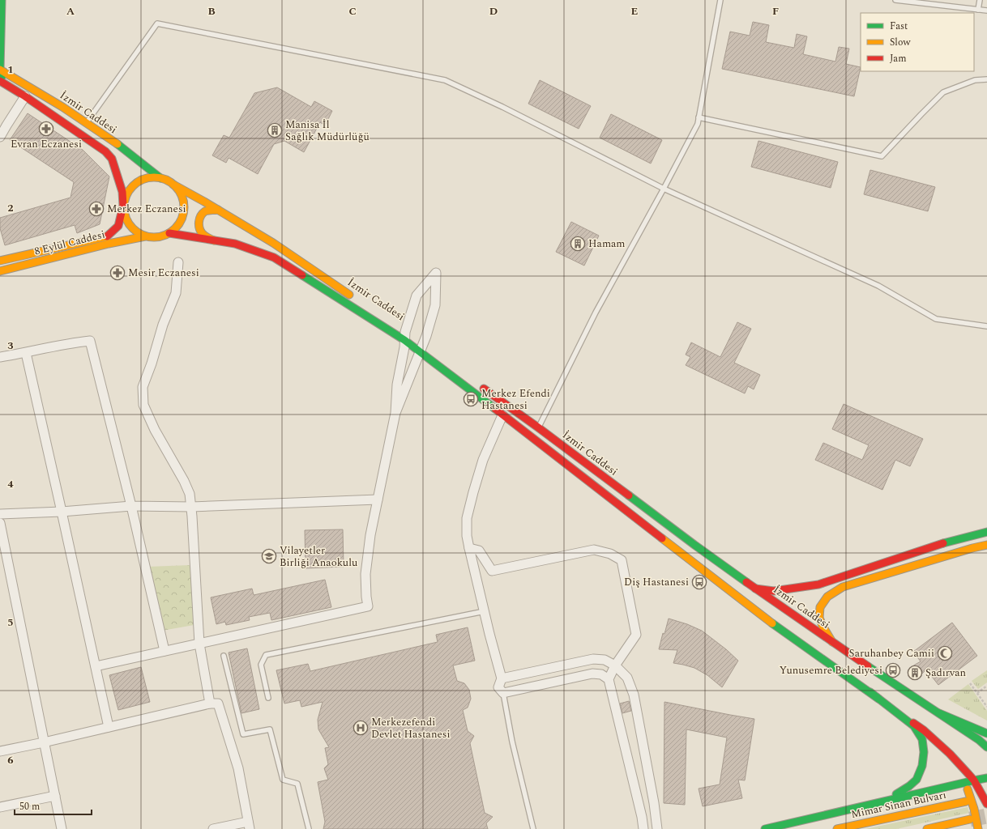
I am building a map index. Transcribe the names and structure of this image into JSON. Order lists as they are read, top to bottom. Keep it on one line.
{"streets":{"main road":["İzmir Caddesi","8 Eylül Caddesi","Mimar Sinan Bulvarı"]},"crossings":[["İzmir Caddesi","8 Eylül Caddesi"]],"places":{"pharmacy":["Evran Eczanesi","Merkez Eczanesi","Mesir Eczanesi"],"building":["Manisa İl Sağlık Müdürlüğü","Hamam","Şadırvan"],"bus stop":["Merkez Efendi Hastanesi","Diş Hastanesi","Yunusemre Belediyesi"],"school or university":["Vilayetler Birliği Anaokulu"],"mosque":["Saruhanbey Camii"],"hospital":["Merkezefendi Devlet Hastanesi"]},"legend":["Fast","Slow","Jam"],"scale_bar":"50 m","grid":{"columns":["A","B","C","D","E","F"],"rows":["1","2","3","4","5","6"]}}
